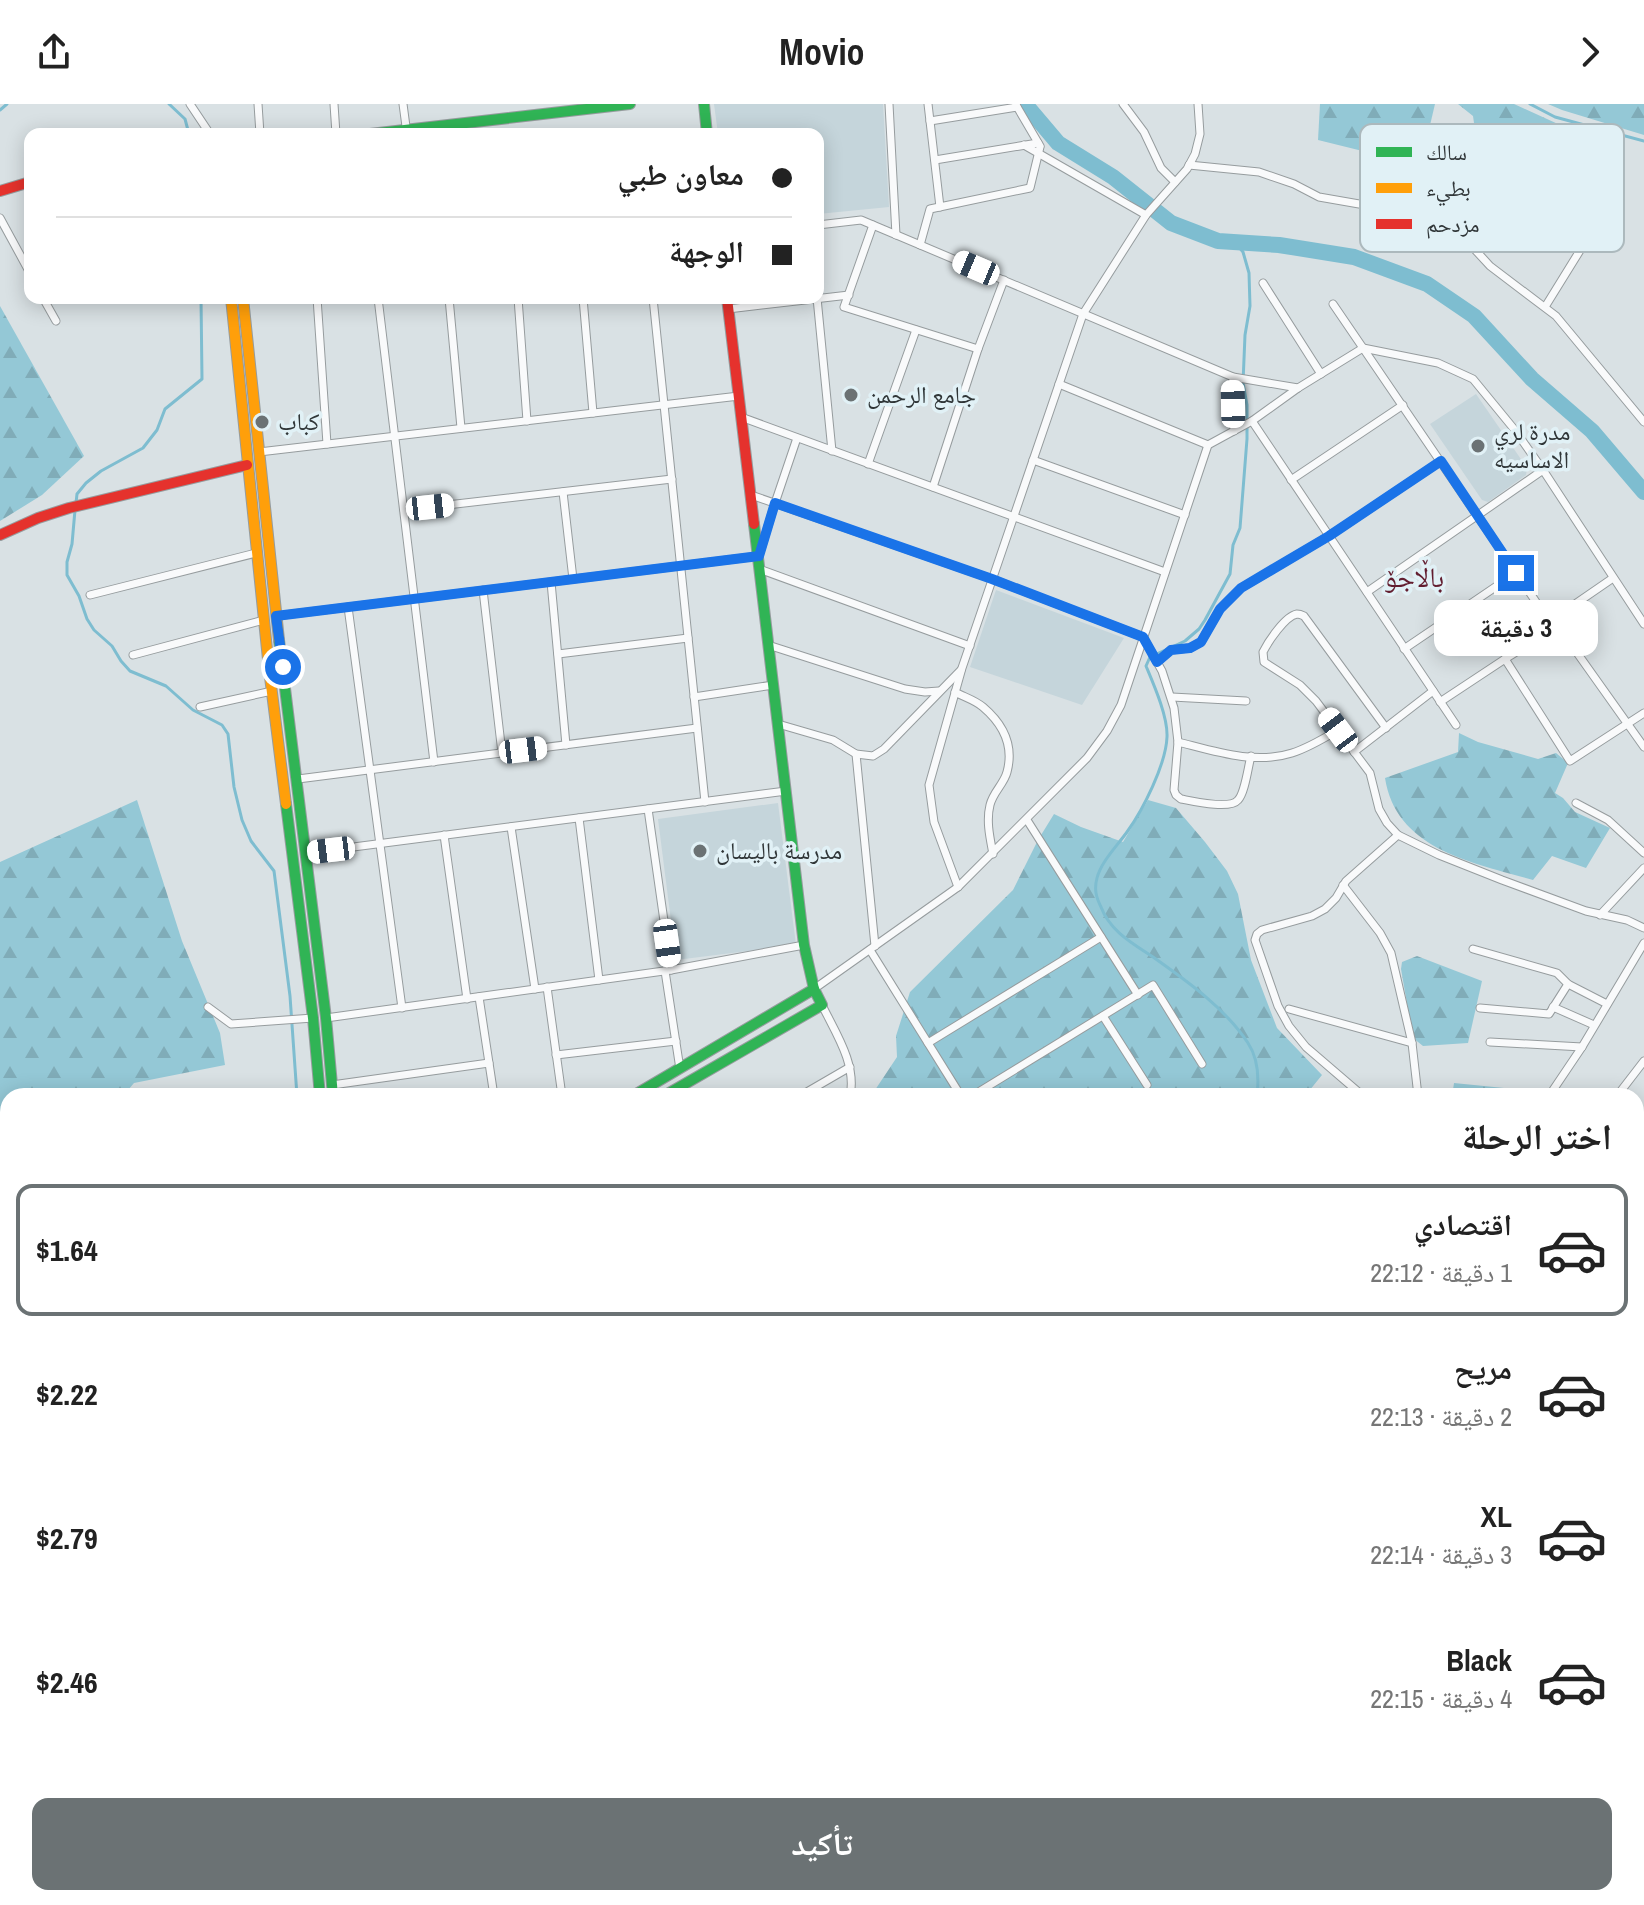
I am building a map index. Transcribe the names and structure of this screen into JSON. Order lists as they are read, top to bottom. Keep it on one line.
{"districts":["باڵاجۆ"],"places":["جامع الرحمن","كباب","مدرة لري الاساسیه","مدرسة بالیسان"],"legend":["سالك","بطيء","مزدحم"],"page":{"header":"Movio","banner":["معاون طبي","الوجهة"],"bubble":"3 دقيقة","heading":"اختر الرحلة","list":[{"name":"اقتصادي","note":"1 دقيقة · 22:12","value":"$1.64"},{"name":"مريح","note":"2 دقيقة · 22:13","value":"$2.22"},{"name":"XL","note":"3 دقيقة · 22:14","value":"$2.79"},{"name":"Black","note":"4 دقيقة · 22:15","value":"$2.46"}],"buttons":"تأكيد"}}
